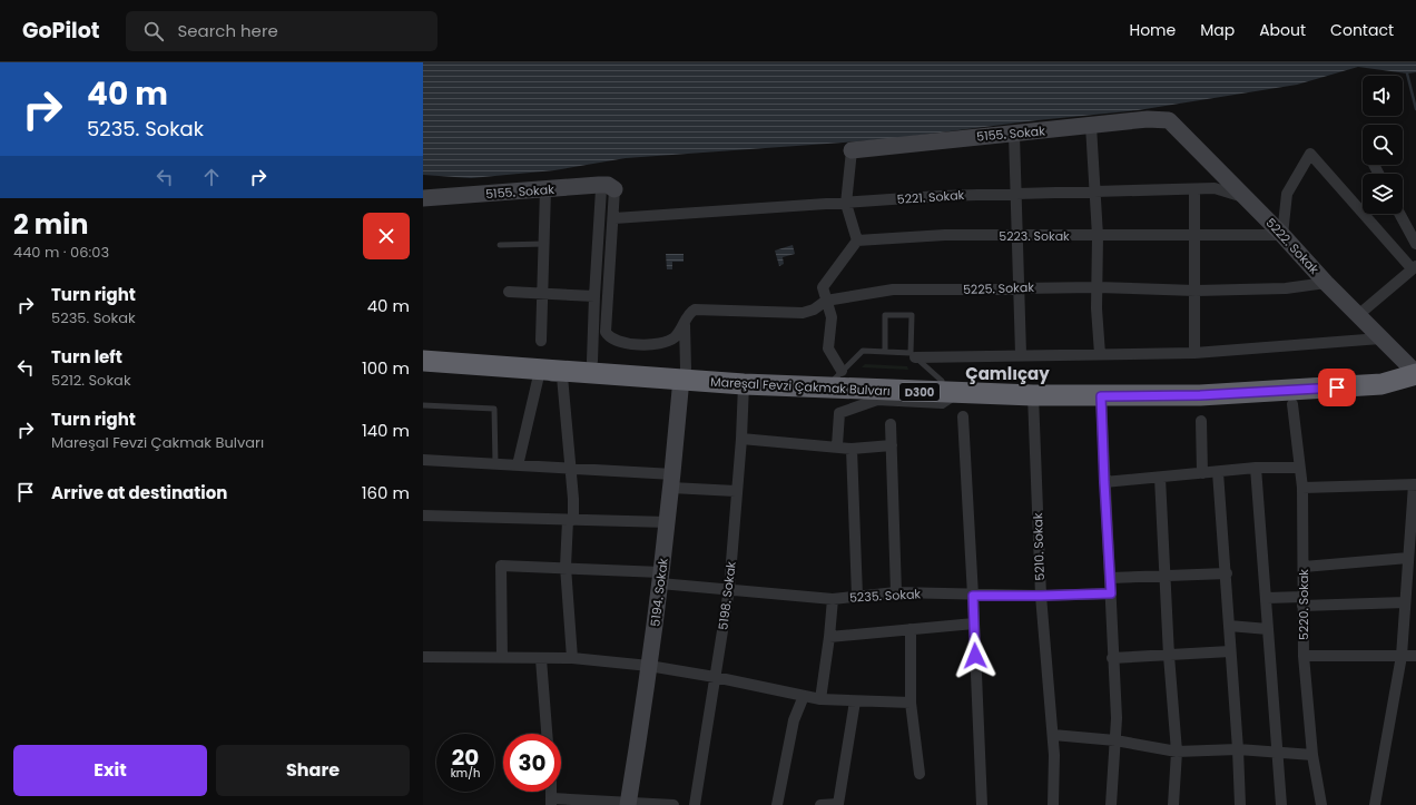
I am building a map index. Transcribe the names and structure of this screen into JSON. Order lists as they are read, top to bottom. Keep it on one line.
{"streets":{"highway":["Mareşal Fevzi Çakmak Bulvarı","D300"],"street":["5155. Sokak","5221. Sokak","5223. Sokak","5222. Sokak","5225. Sokak","5210. Sokak","5194. Sokak","5198. Sokak","5235. Sokak","5220. Sokak"]},"crossings":[["5155. Sokak","5222. Sokak"],["5221. Sokak","5222. Sokak"],["5223. Sokak","5222. Sokak"],["5222. Sokak","5225. Sokak"],["5222. Sokak","Mareşal Fevzi Çakmak Bulvarı"],["Mareşal Fevzi Çakmak Bulvarı","5210. Sokak"],["Mareşal Fevzi Çakmak Bulvarı","5194. Sokak"],["Mareşal Fevzi Çakmak Bulvarı","5198. Sokak"],["5210. Sokak","5235. Sokak"],["5194. Sokak","5235. Sokak"],["5198. Sokak","5235. Sokak"]],"districts":["Çamlıçay"],"page":{"header":"GoPilot","search":"Search here","nav":["Home","Map","About","Contact"],"turn":["40 m","5235. Sokak"],"heading":["2 min","440 m · 06:03"],"list":[{"name":"Turn right","note":"5235. Sokak","value":"40 m"},{"name":"Turn left","note":"5212. Sokak","value":"100 m"},{"name":"Turn right","note":"Mareşal Fevzi Çakmak Bulvarı","value":"140 m"},{"name":"Arrive at destination","value":"160 m"}],"speed":"20 km/h","limit":"30","buttons":["Exit","Share"]}}
